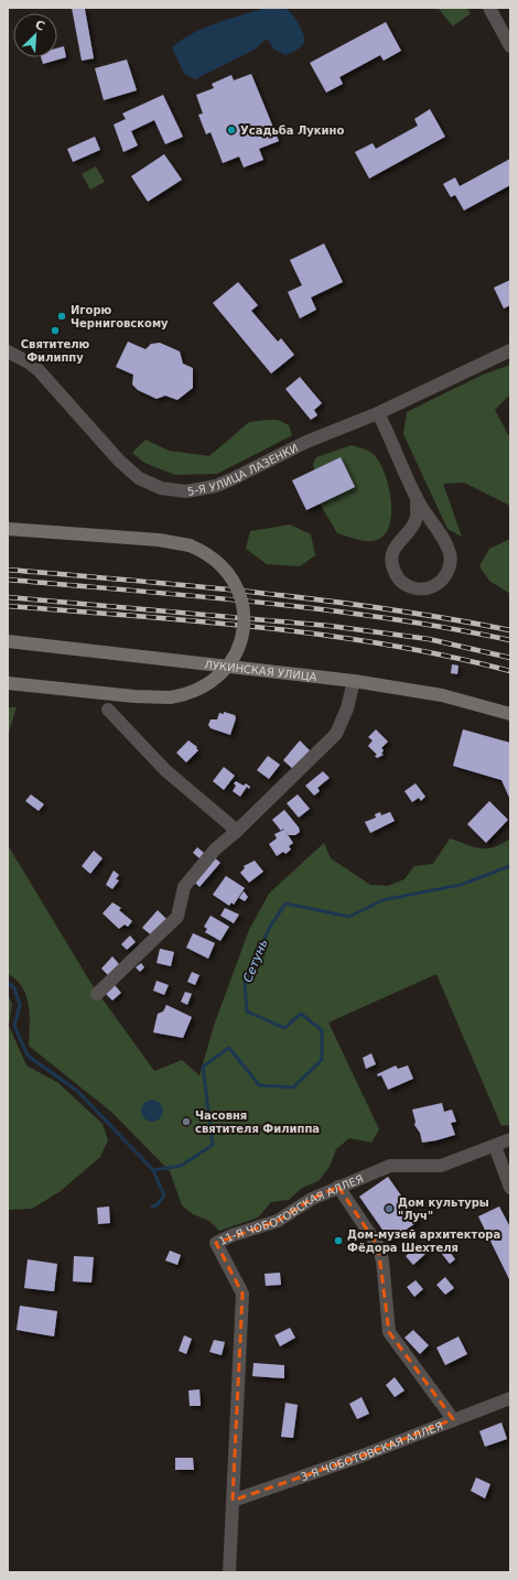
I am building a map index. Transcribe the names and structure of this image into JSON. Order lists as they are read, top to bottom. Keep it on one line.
{"streets":{"main road":["ЛУКИНСКАЯ УЛИЦА"],"street":["5-Я УЛИЦА ЛАЗЕНКИ","11-Я ЧОБОТОВСКАЯ АЛЛЕЯ","3-Я ЧОБОТОВСКАЯ АЛЛЕЯ"]},"crossings":[["11-Я ЧОБОТОВСКАЯ АЛЛЕЯ","3-Я ЧОБОТОВСКАЯ АЛЛЕЯ"]],"water":["Сетунь"],"places":["Усадьба Лукино","Игорю Черниговскому","Святителю Филиппу","Часовня святителя Филиппа","Дом культуры \"Луч\"","Дом-музей архитектора Фёдора Шехтеля"],"north":"top right"}
